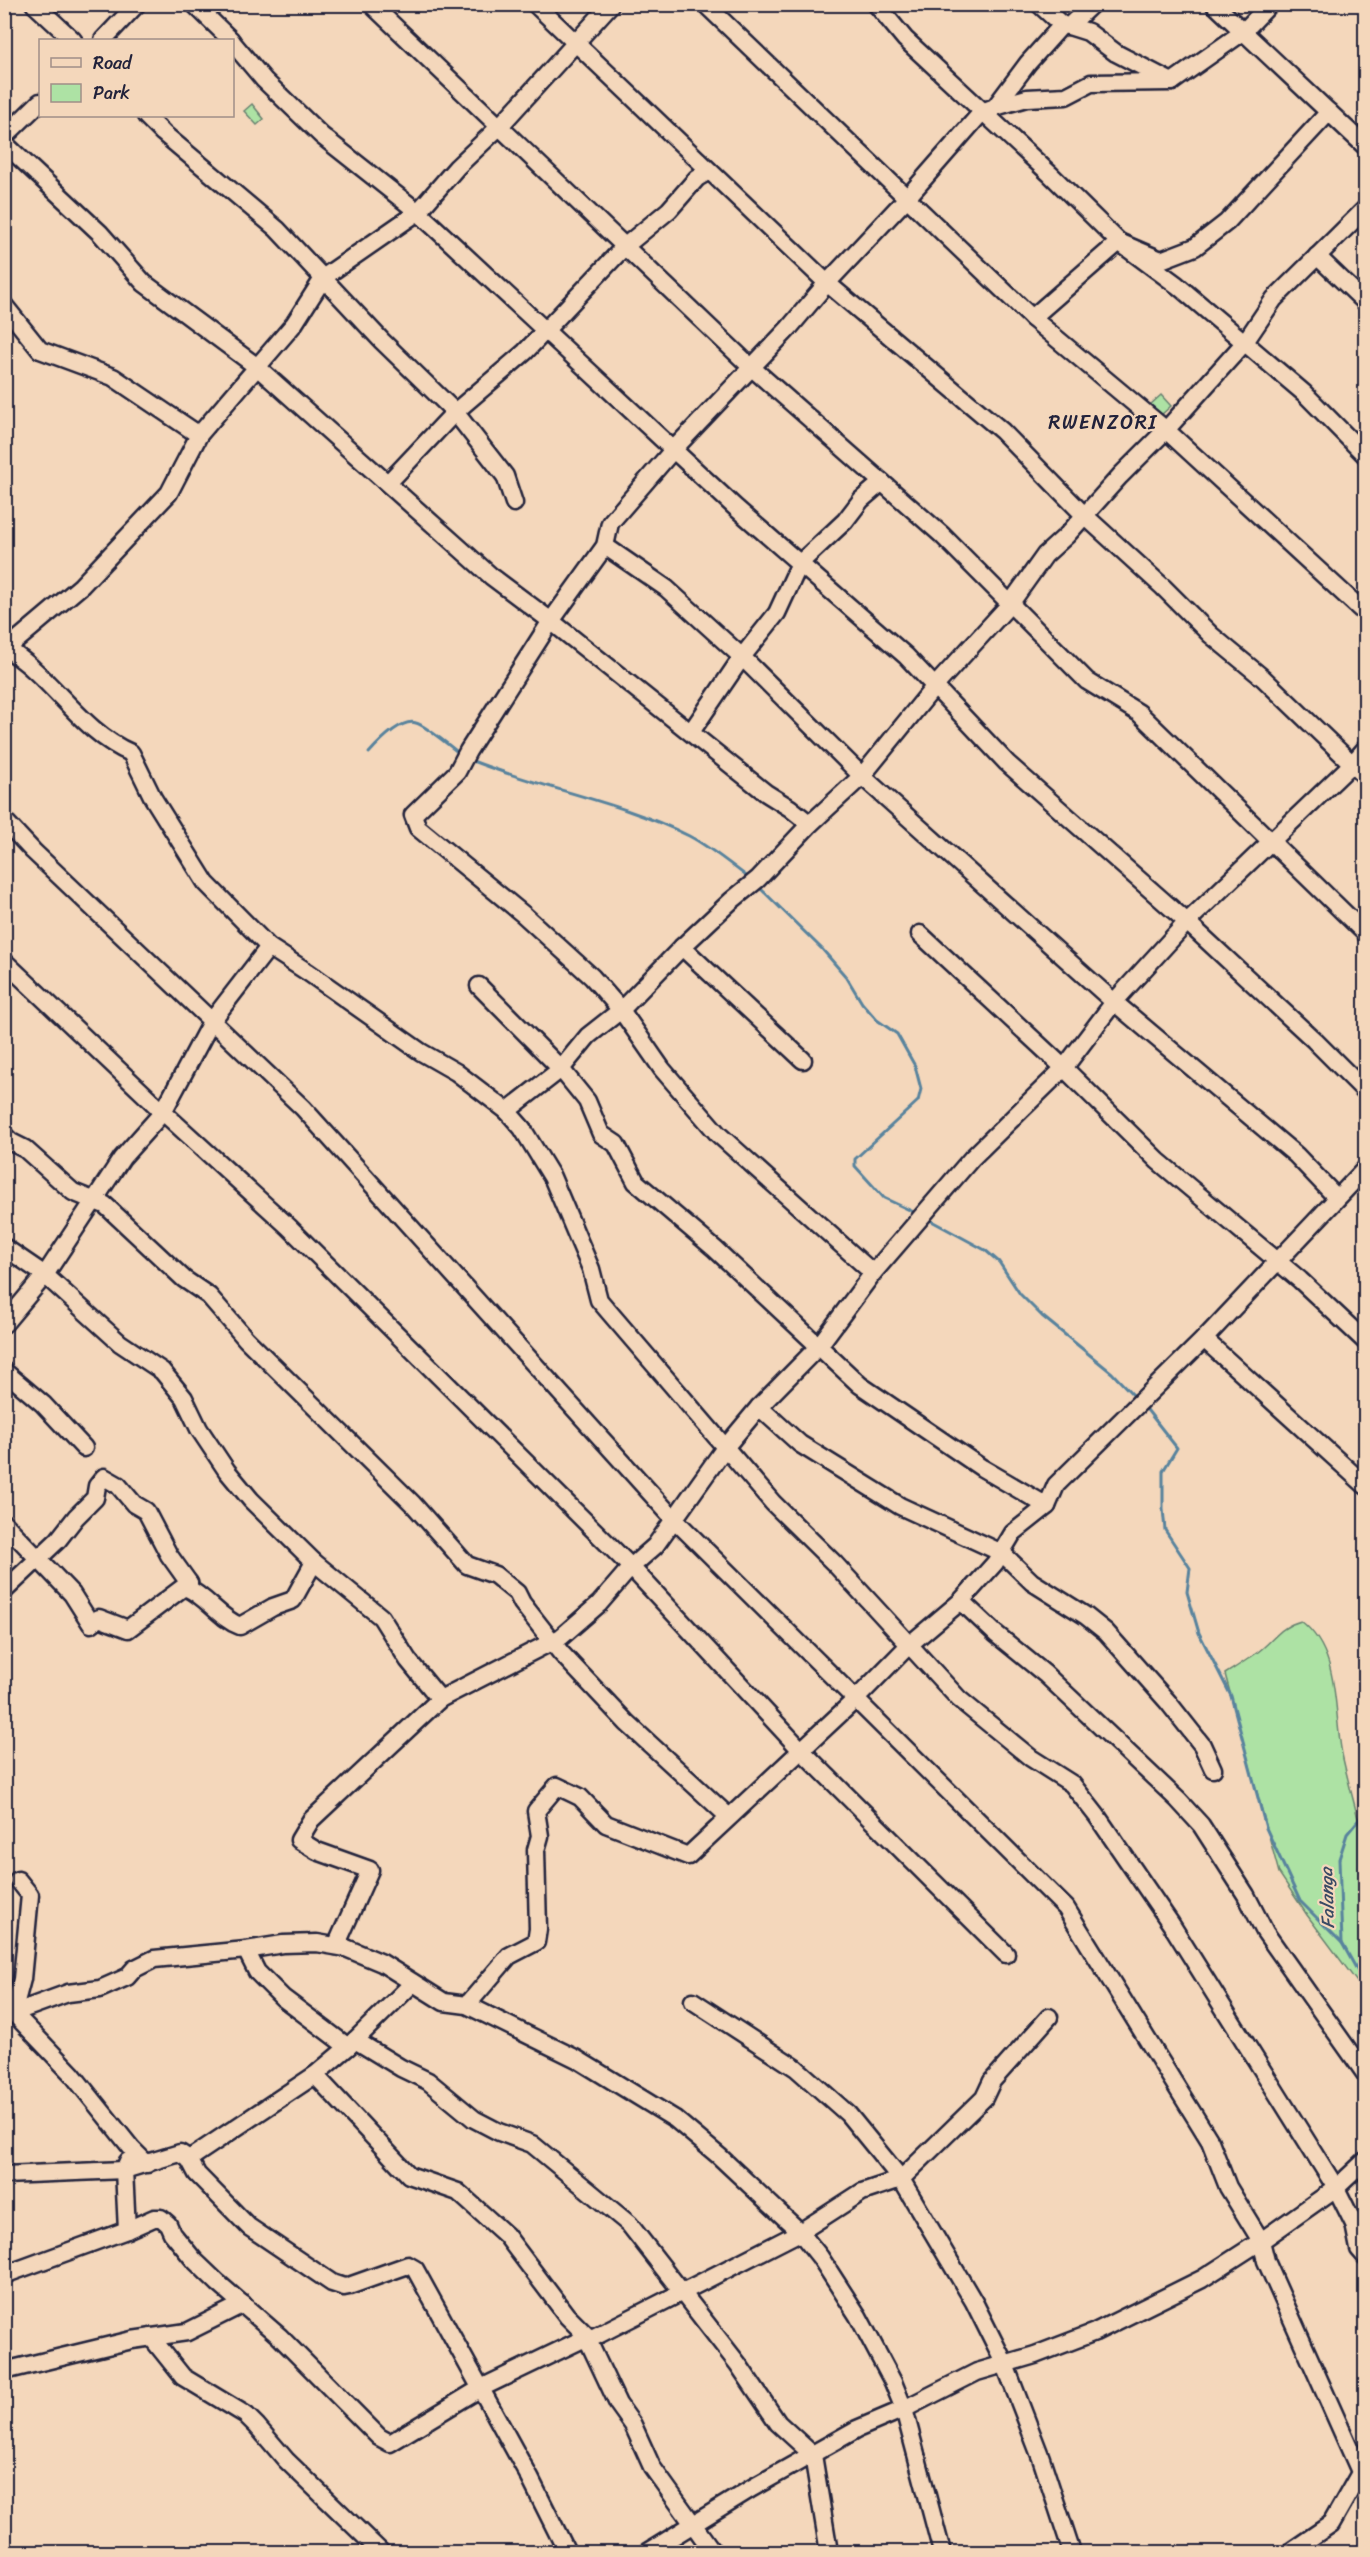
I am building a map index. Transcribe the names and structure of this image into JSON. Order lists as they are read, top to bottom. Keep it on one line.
{"districts":["RWENZORI"],"water":["Falanga"],"legend":["Road","Park"]}
